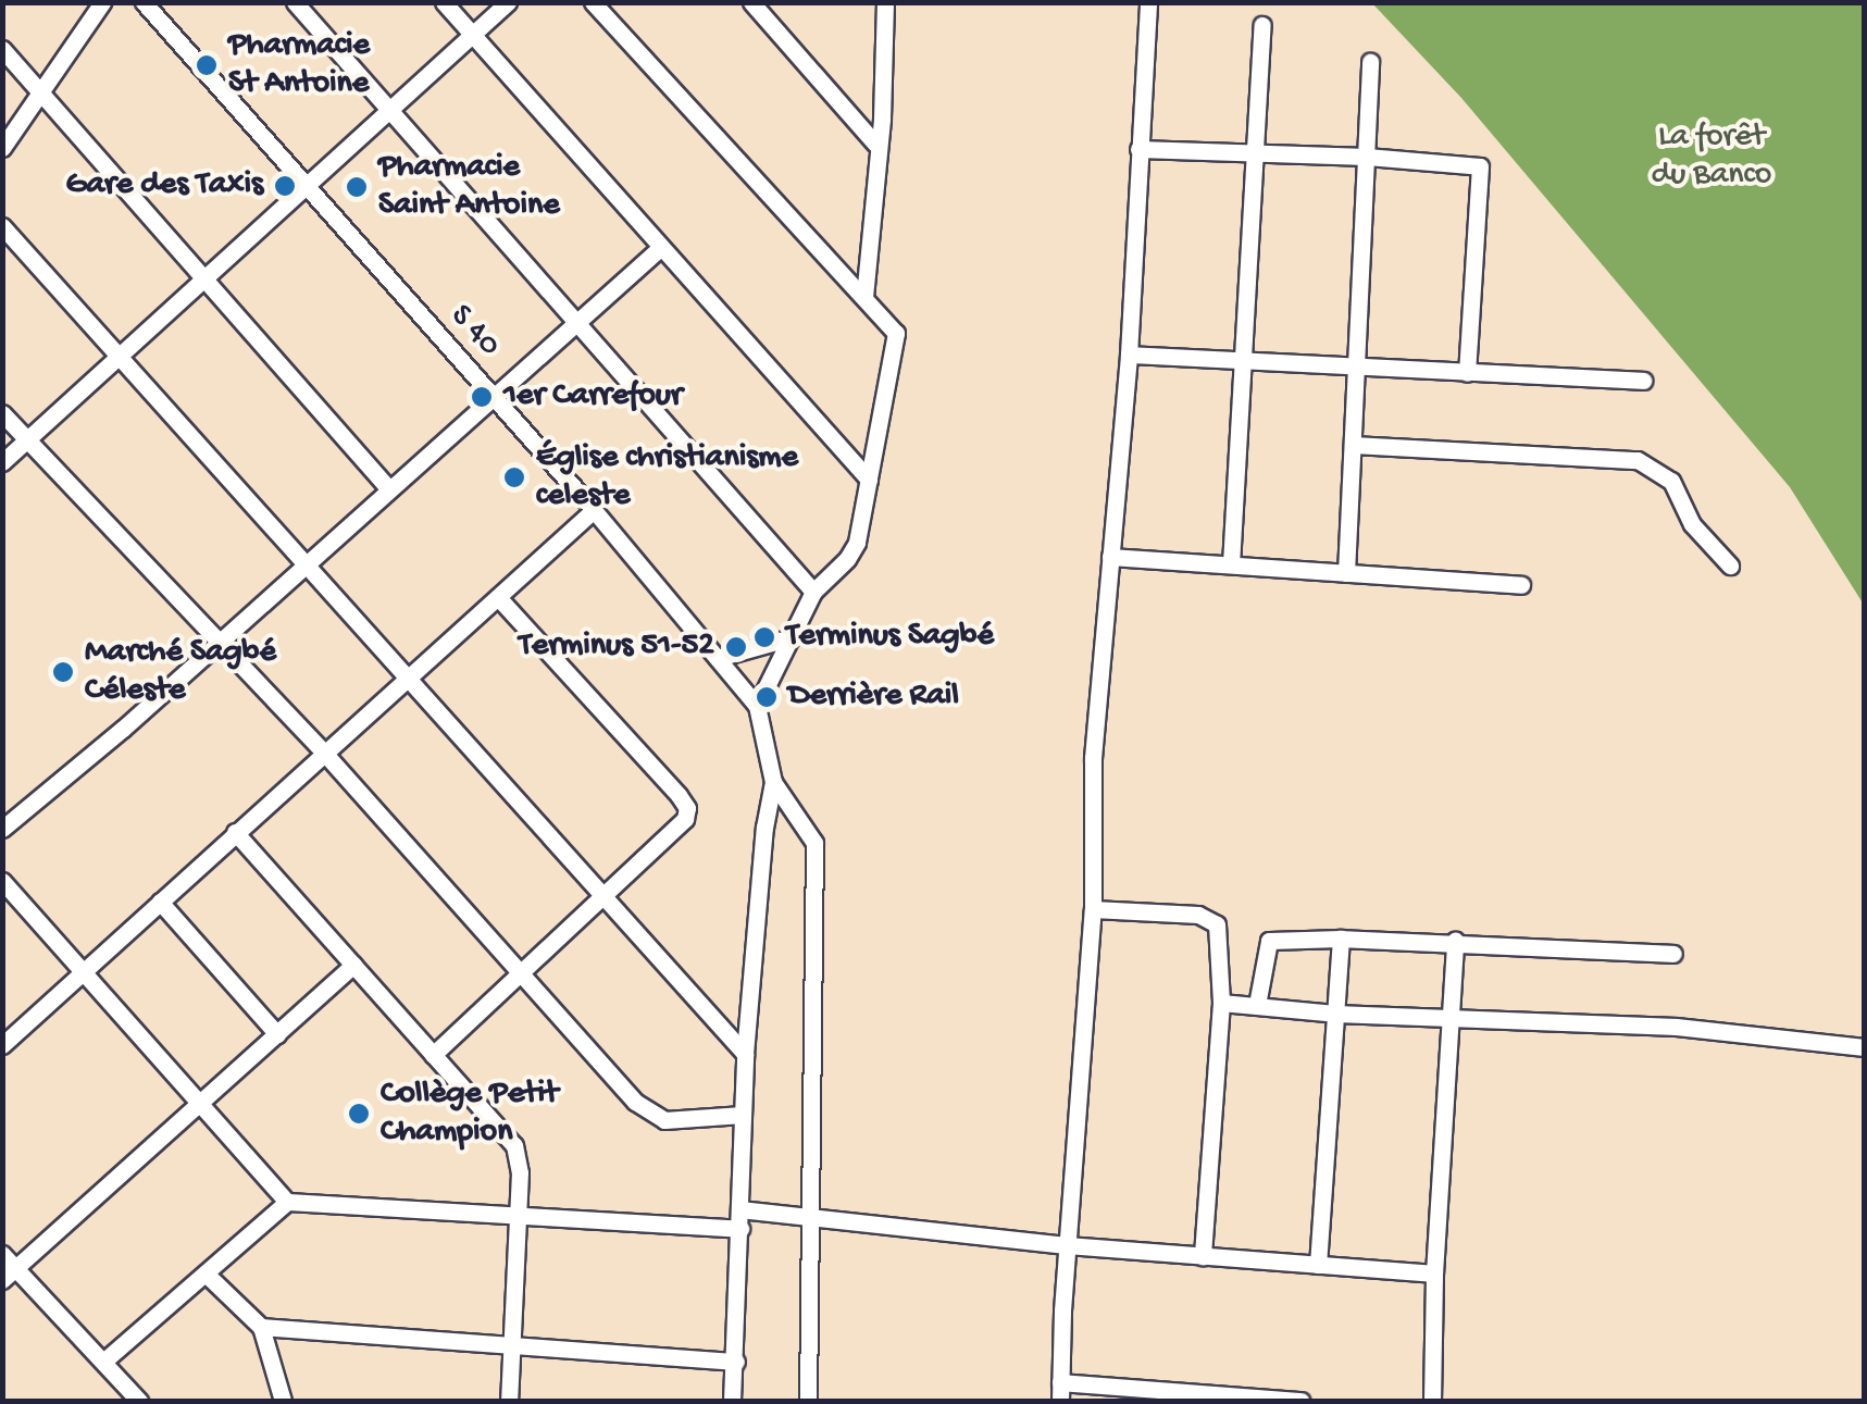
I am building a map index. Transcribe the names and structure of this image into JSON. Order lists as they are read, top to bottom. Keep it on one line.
{"streets":{"street":["S 40"]},"parks":["La forêt du Banco"],"places":["Pharmacie St Antoine","Gare des Taxis","Pharmacie Saint Antoine","1er Carrefour","Église christianisme celeste","Terminus Sagbé","Terminus 51-52","Marché Sagbé Céleste","Derrière Rail","Collège Petit Champion"]}
